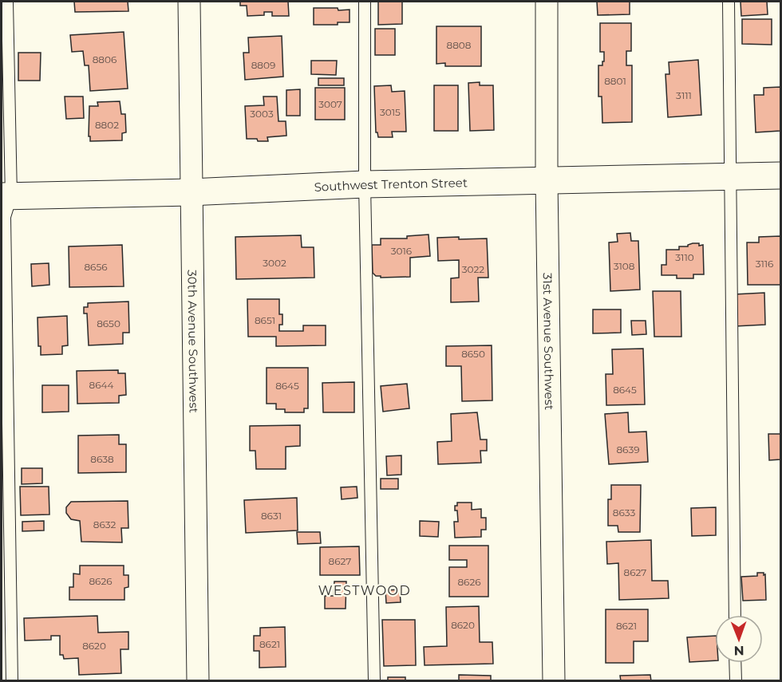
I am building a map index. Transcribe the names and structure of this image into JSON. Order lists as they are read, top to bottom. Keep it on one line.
{"streets":{"street":["Southwest Trenton Street","30th Avenue Southwest","31st Avenue Southwest"]},"crossings":[["Southwest Trenton Street","30th Avenue Southwest"],["Southwest Trenton Street","31st Avenue Southwest"]],"districts":["WESTWOOD"],"house_numbers":["8808","8806","8809","8801","3111","3007","3015","3003","8802","3016","3110","3002","3116","3108","8656","3022","8651","8650","8650","8644","8645","8645","8639","8638","8633","8631","8632","8627","8627","8626","8626","8620","8621","8621","8620"],"north":"bottom"}
